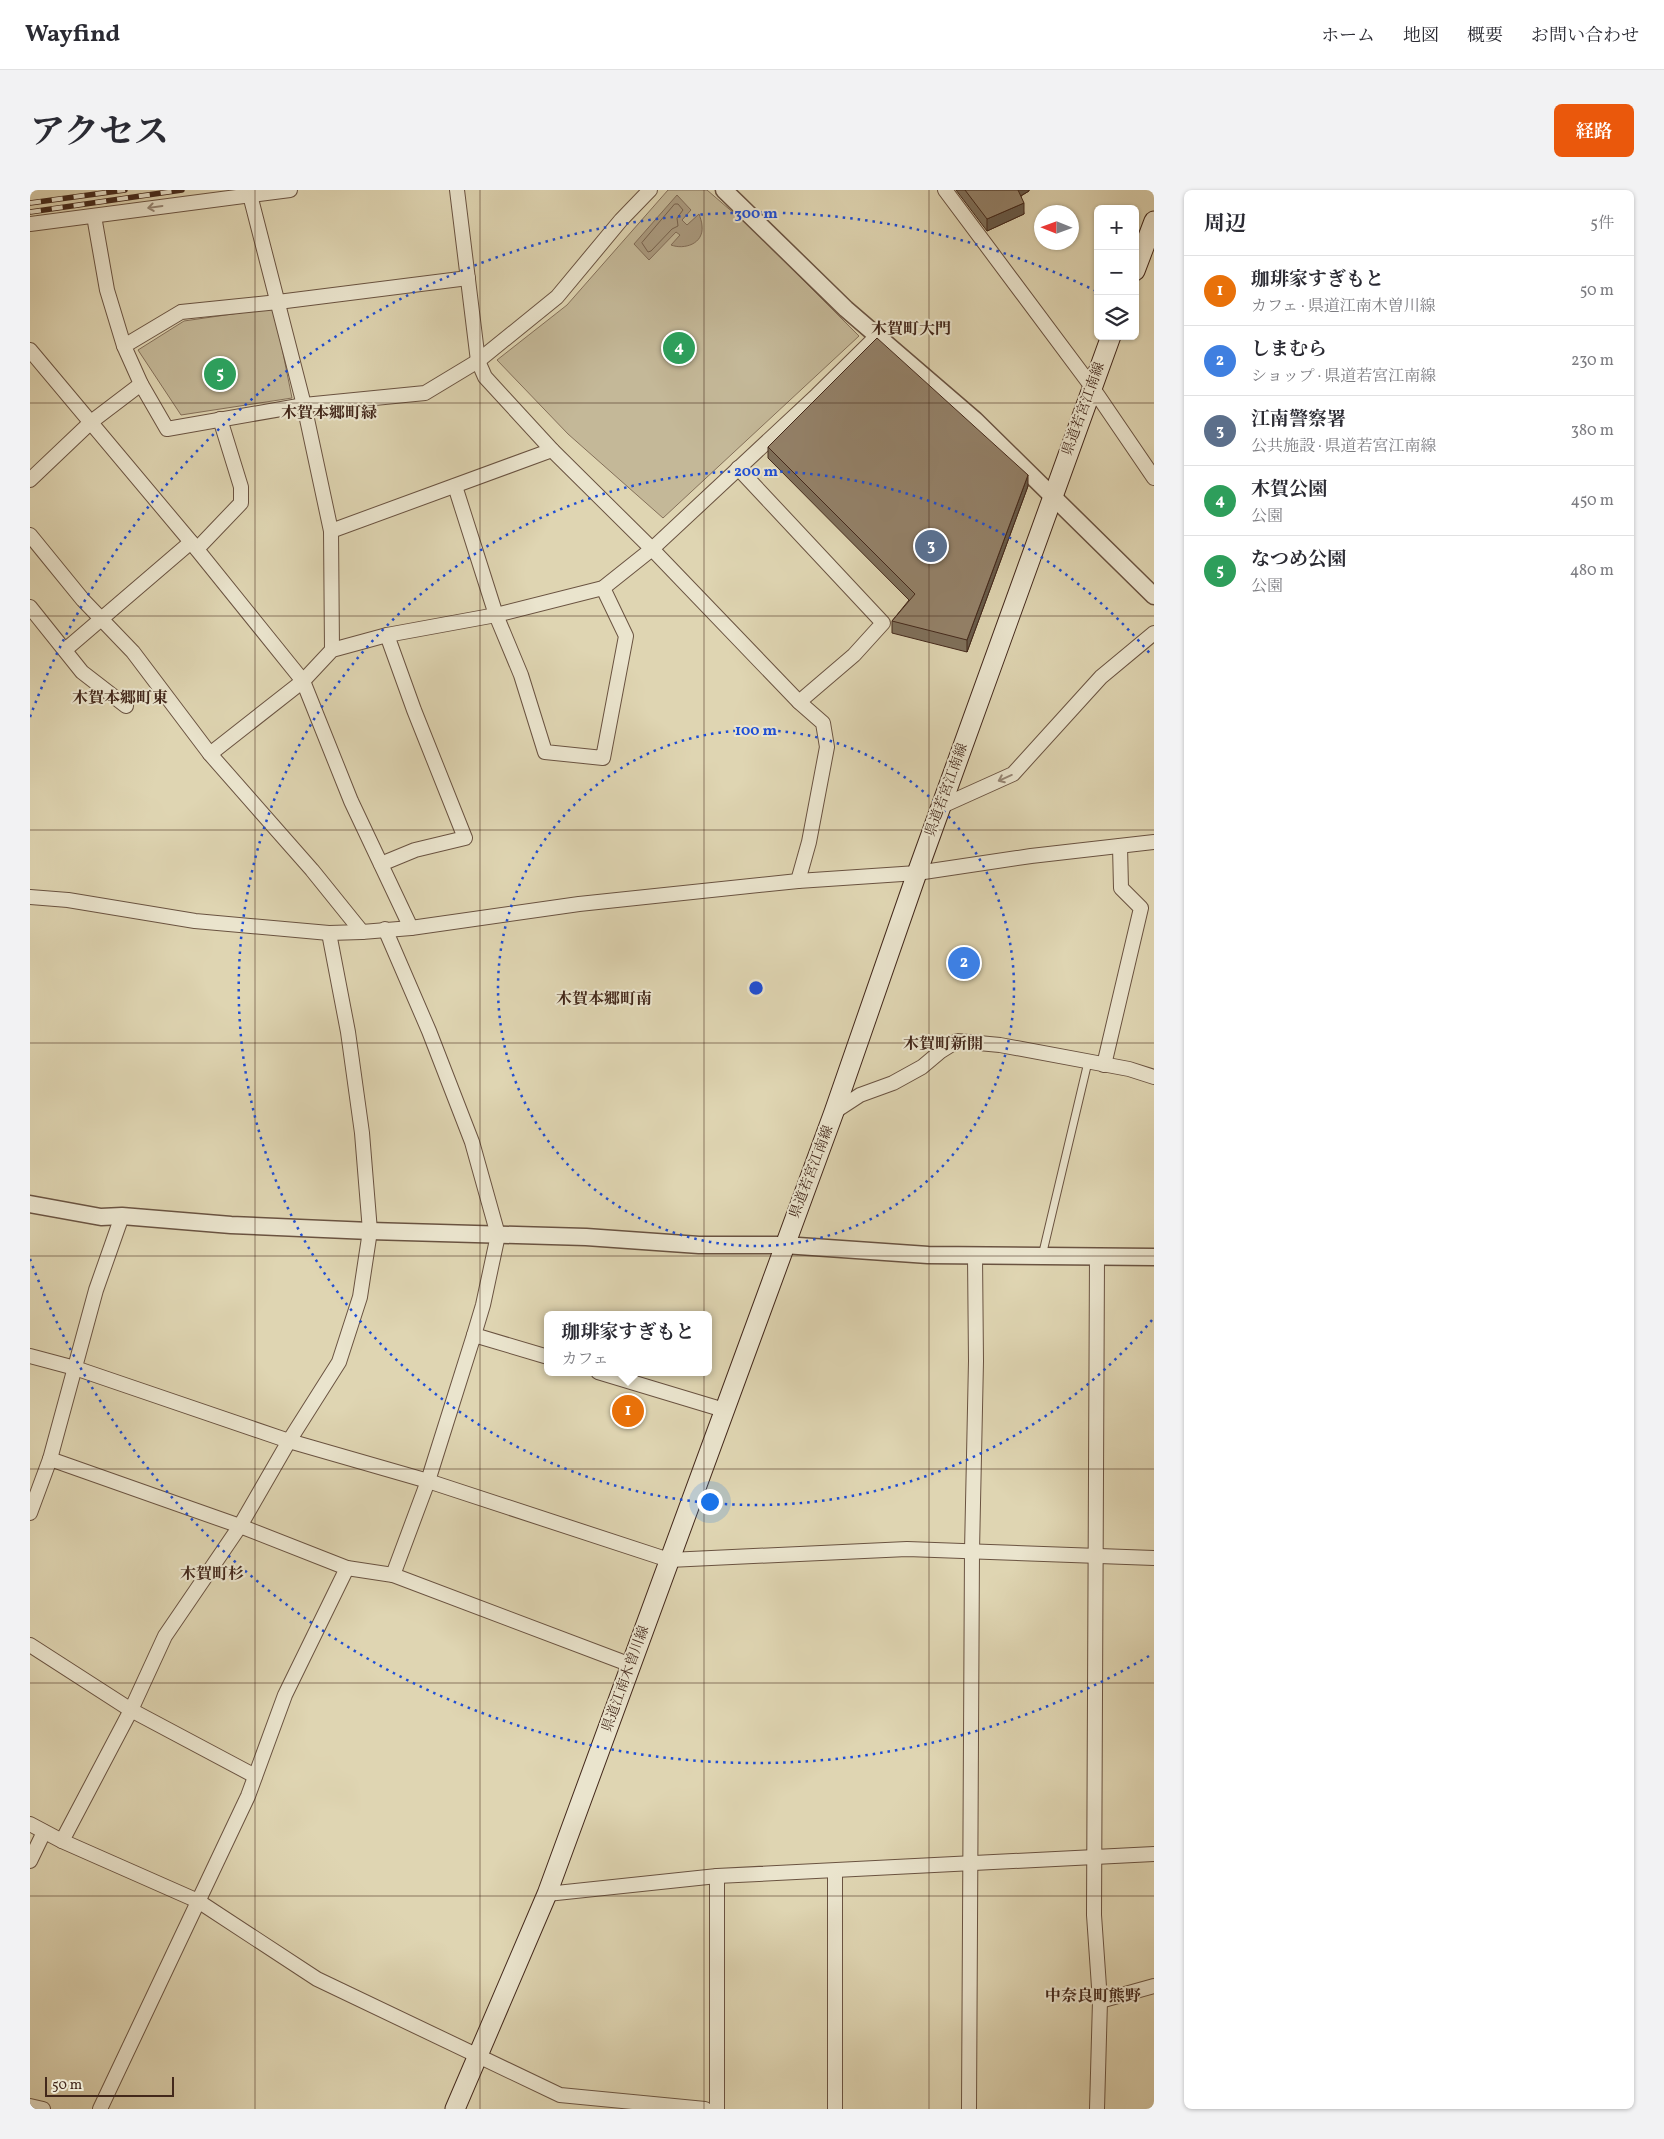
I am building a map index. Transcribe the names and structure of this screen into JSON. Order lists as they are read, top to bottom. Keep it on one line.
{"streets":{"main road":["県道若宮江南線","県道江南木曽川線"]},"crossings":[["県道若宮江南線","県道江南木曽川線"]],"districts":["木賀町大門","木賀本郷町緑","木賀本郷町東","木賀本郷町南","木賀町新開","木賀町杉","中奈良町熊野"],"scale_bar":"50 m","north":"left","page":{"header":"Wayfind","nav":["ホーム","地図","概要","お問い合わせ"],"title":"アクセス","buttons":"経路","heading":["周辺","5件"],"map_buttons":["+","−"],"list":[{"mark":"1","name":"珈琲家すぎもと","note":"カフェ · 県道江南木曽川線","value":"50 m"},{"mark":"2","name":"しまむら","note":"ショップ · 県道若宮江南線","value":"230 m"},{"mark":"3","name":"江南警察署","note":"公共施設 · 県道若宮江南線","value":"380 m"},{"mark":"4","name":"木賀公園","note":"公園","value":"450 m"},{"mark":"5","name":"なつめ公園","note":"公園","value":"480 m"}],"pins":["4","5","3","2","1"],"popup":["珈琲家すぎもと","カフェ"],"scale":"50 m"},"rings":["300 m","200 m","100 m"]}
